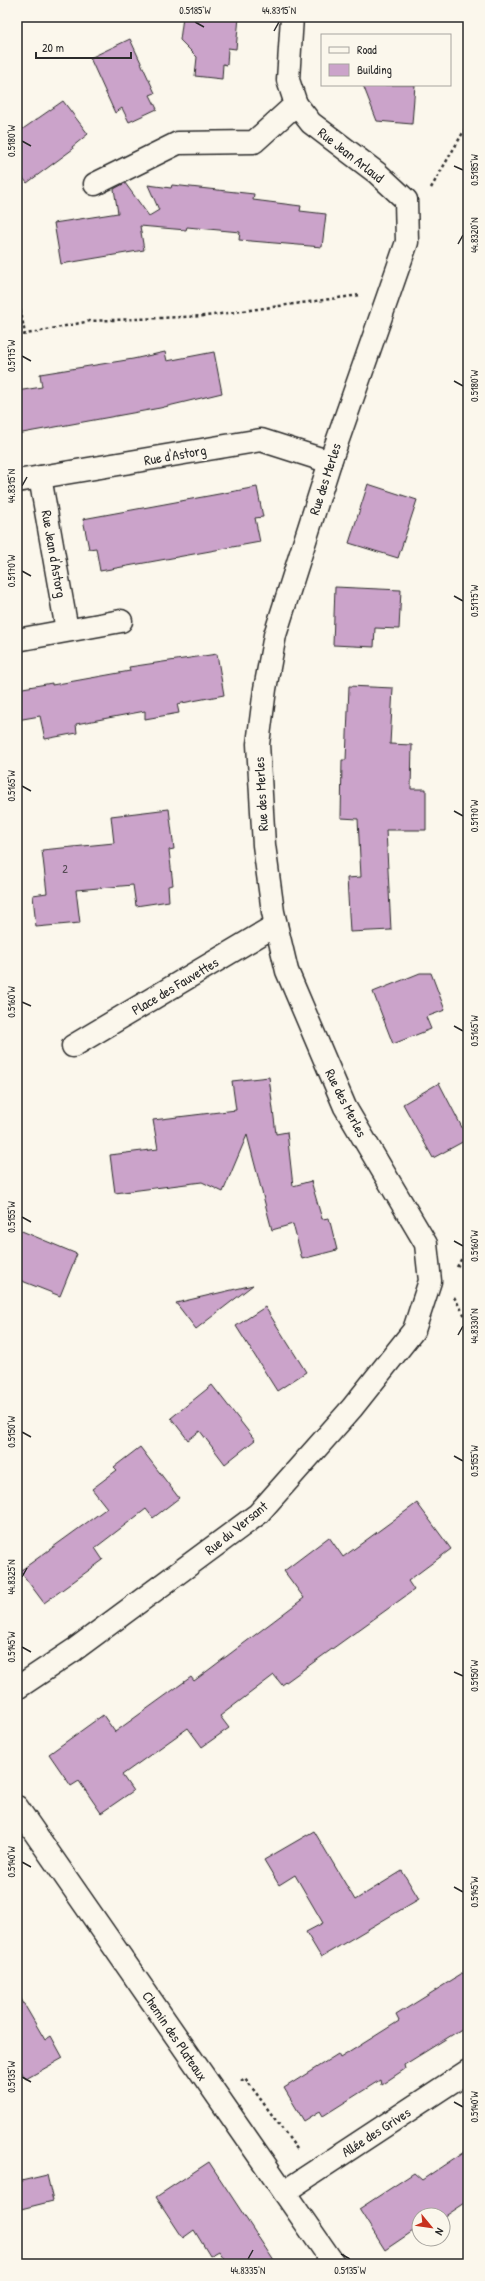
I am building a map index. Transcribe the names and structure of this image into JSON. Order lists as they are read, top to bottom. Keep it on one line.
{"streets":{"street":["Rue Jean Arlaud","Rue d'Astorg","Rue des Merles","Rue Jean d'Astorg","Place des Fauvettes","Rue du Versant","Chemin des Plateaux","Allée des Grives"]},"crossings":[["Rue d'Astorg","Rue des Merles"],["Rue d'Astorg","Rue Jean d'Astorg"],["Rue des Merles","Place des Fauvettes"],["Rue des Merles","Rue du Versant"],["Chemin des Plateaux","Allée des Grives"]],"house_numbers":["2"],"legend":["Road","Building"],"scale_bar":"20 m","north":"bottom right","coordinates":["0.5185°W","44.8315°N","0.5180°W","44.8320°N","0.5175°W","0.5170°W","0.5165°W","0.5160°W","0.5155°W","44.8330°N","0.5150°W","44.8325°N","0.5145°W","0.5140°W","0.5135°W","44.8335°N"]}
